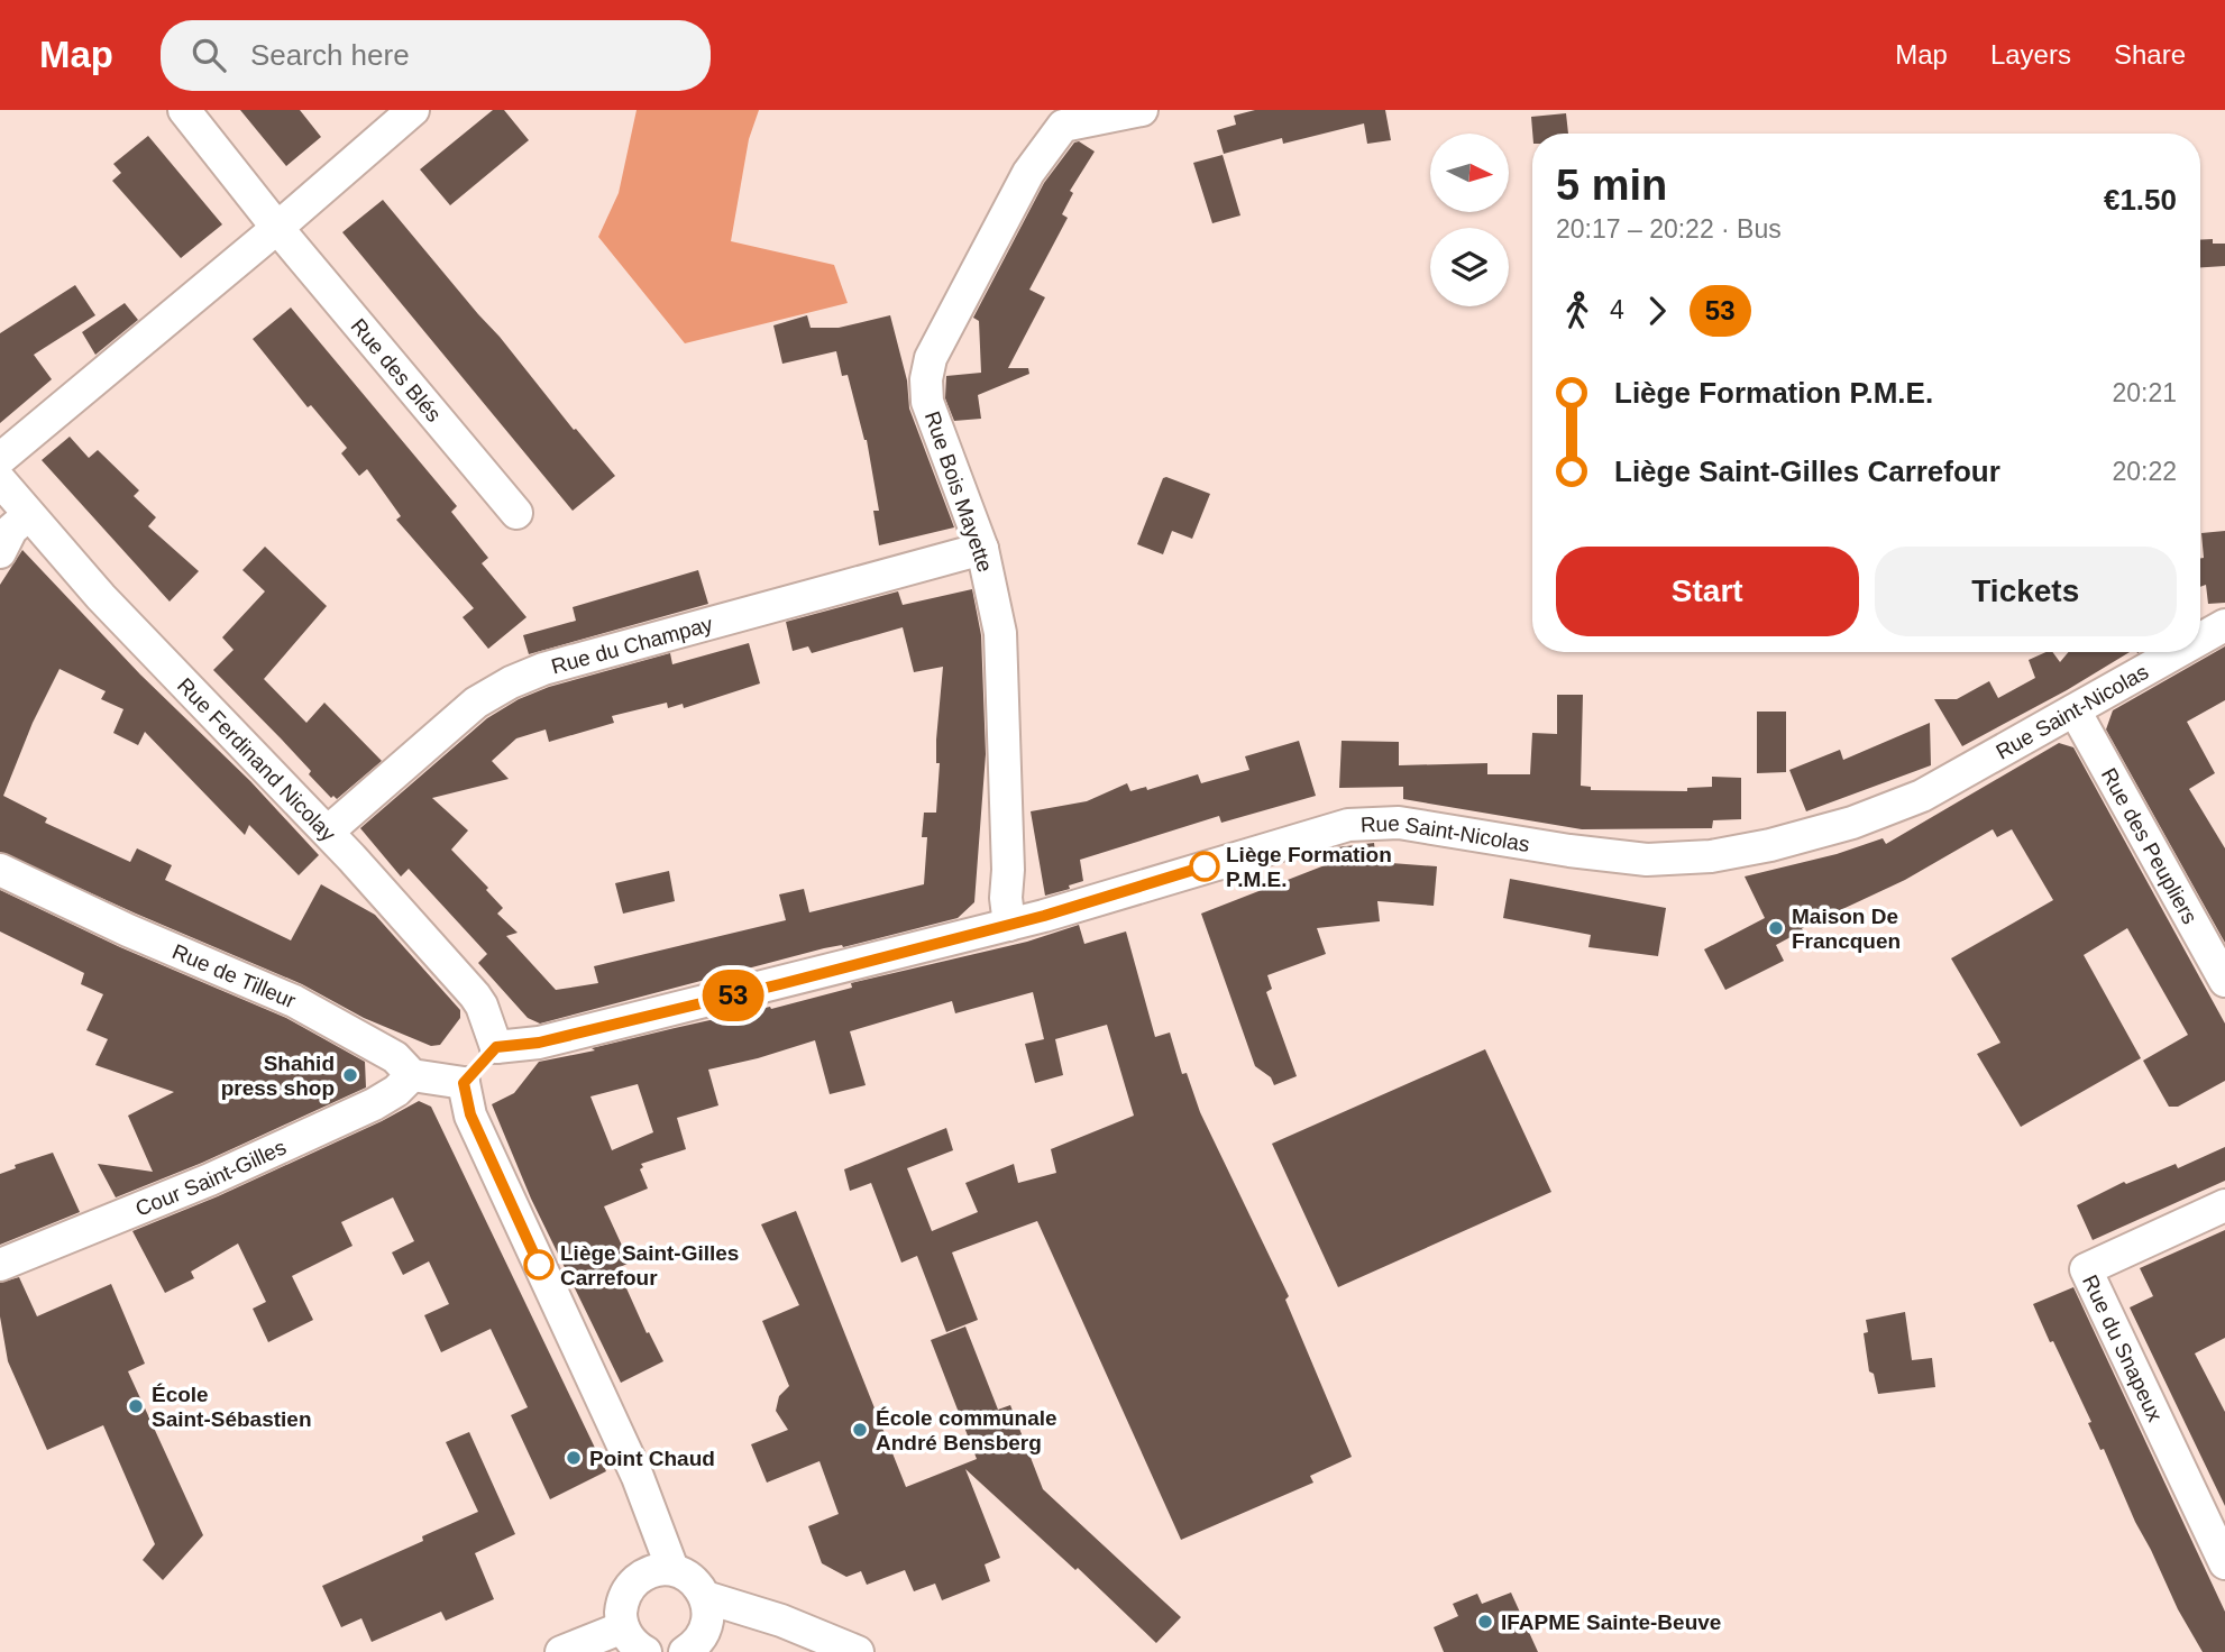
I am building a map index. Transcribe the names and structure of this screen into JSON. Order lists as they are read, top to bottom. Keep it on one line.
{"streets":{"street":["Rue des Blés","Rue Bois Mayette","Rue du Champay","Rue Saint-Nicolas","Rue Ferdinand Nicolay","Rue des Peupliers","Rue de Tilleur","Cour Saint-Gilles","Rue du Snapeux"]},"crossings":[["Rue Bois Mayette","Rue du Champay"],["Rue Bois Mayette","Rue Saint-Nicolas"],["Rue du Champay","Rue Ferdinand Nicolay"],["Rue Saint-Nicolas","Rue Ferdinand Nicolay"],["Rue Saint-Nicolas","Rue des Peupliers"],["Rue de Tilleur","Cour Saint-Gilles"]],"places":["Liège Formation P.M.E.","Maison De Francquen","Shahid press shop","Liège Saint-Gilles Carrefour","École Saint-Sébastien","École communale André Bensberg","Point Chaud","IFAPME Sainte-Beuve"],"lines":["bus line 53"],"north":"right","page":{"header":"Map","search":"Search here","nav":["Map","Layers","Share"],"on_map":"53","heading":["5 min","20:17 – 20:22 · Bus","€1.50"],"legs":["4","53"],"list":[{"name":"Liège Formation P.M.E.","value":"20:21"},{"name":"Liège Saint-Gilles Carrefour","value":"20:22"}],"buttons":["Start","Tickets"]}}
